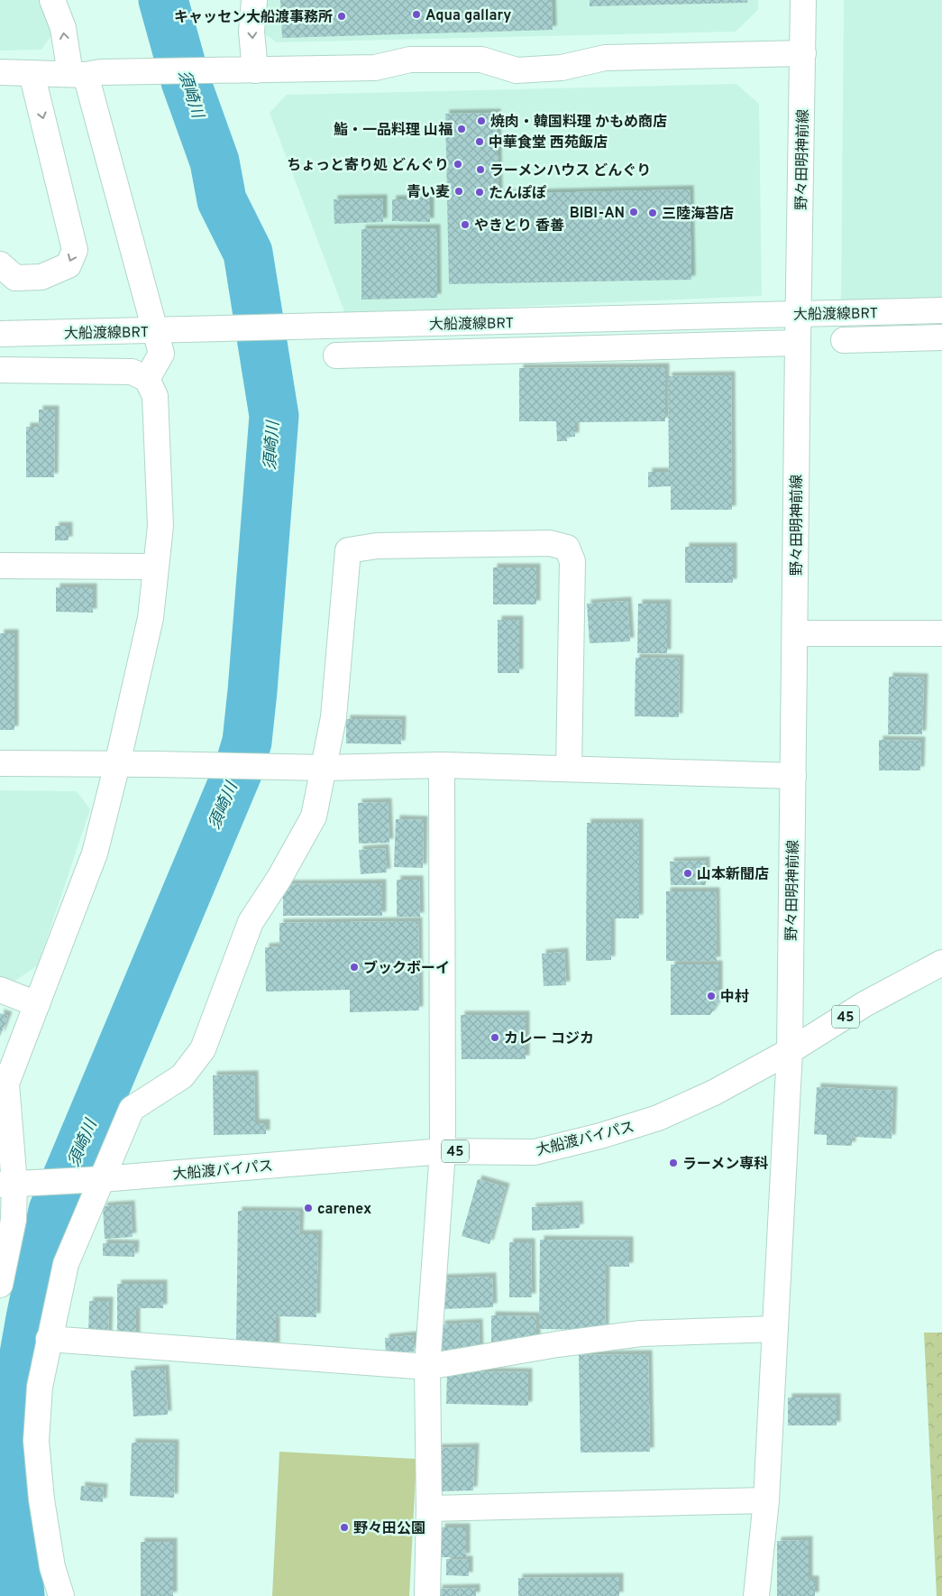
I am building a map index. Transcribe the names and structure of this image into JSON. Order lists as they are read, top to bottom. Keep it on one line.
{"streets":{"main road":["野々田明神前線","大船渡線BRT","45","大船渡バイパス"]},"crossings":[["野々田明神前線","大船渡線BRT"],["野々田明神前線","大船渡バイパス"]],"water":["須崎川"],"places":["Aqua gallary","キャッセン大船渡事務所","焼肉・韓国料理 かもめ商店","鮨・一品料理 山福","中華食堂 西苑飯店","ちょっと寄り処 どんぐり","ラーメンハウス どんぐり","青い麦","たんぽぽ","BIBI-AN","三陸海苔店","やきとり 香善","山本新聞店","ブックボーイ","中村","カレー コジカ","ラーメン専科","carenex","野々田公園"]}
